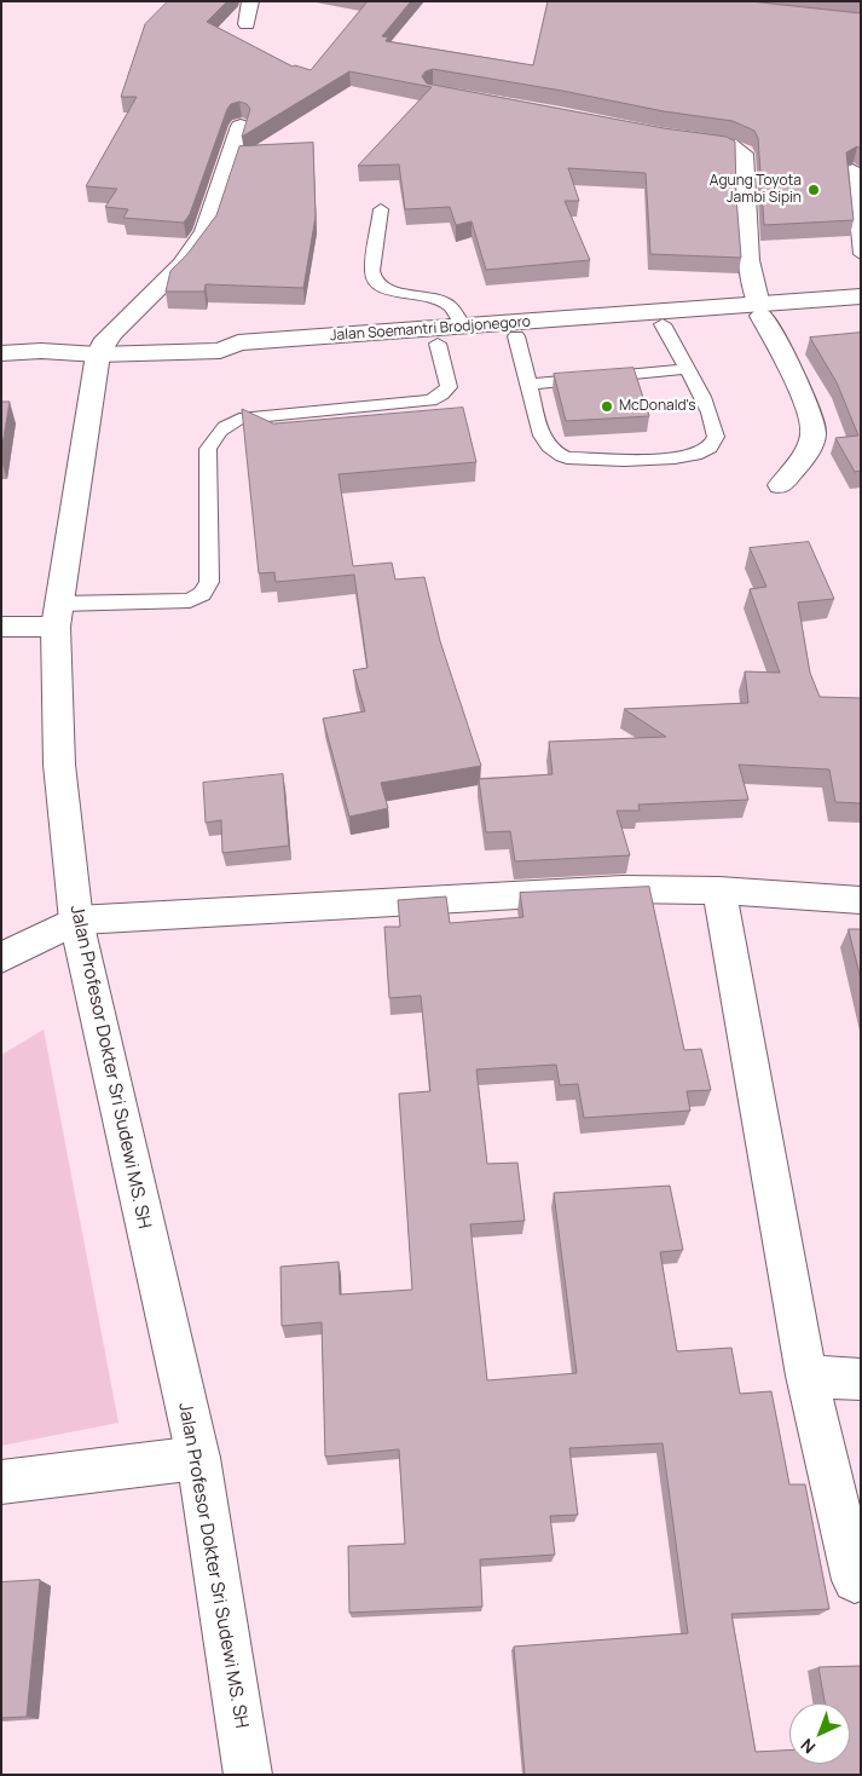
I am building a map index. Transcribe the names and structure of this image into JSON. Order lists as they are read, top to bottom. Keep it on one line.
{"streets":{"main road":["Jalan Soemantri Brodjonegoro","Jalan Profesor Dokter Sri Sudewi MS. SH"]},"crossings":[["Jalan Soemantri Brodjonegoro","Jalan Profesor Dokter Sri Sudewi MS. SH"]],"places":["Agung Toyota Jambi Sipin","McDonald's"],"north":"bottom left"}
